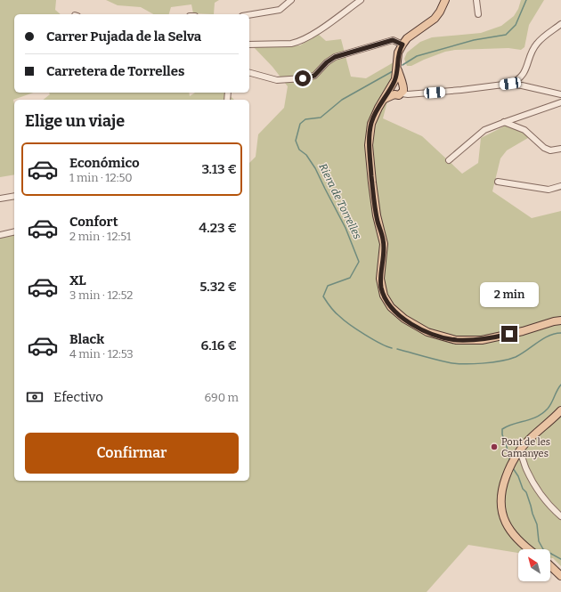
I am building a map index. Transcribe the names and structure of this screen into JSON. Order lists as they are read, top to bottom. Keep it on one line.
{"water":["Riera de Torrelles"],"places":["Pont de les Camanyes"],"north":"top left","page":{"banner":["Carrer Pujada de la Selva","Carretera de Torrelles"],"heading":"Elige un viaje","list":[{"name":"Económico","note":"1 min · 12:50","value":"3.13 €"},{"name":"Confort","note":"2 min · 12:51","value":"4.23 €"},{"name":"XL","note":"3 min · 12:52","value":"5.32 €"},{"name":"Black","note":"4 min · 12:53","value":"6.16 €"}],"bubble":"2 min","pay":["Efectivo","690 m"],"buttons":"Confirmar"}}
